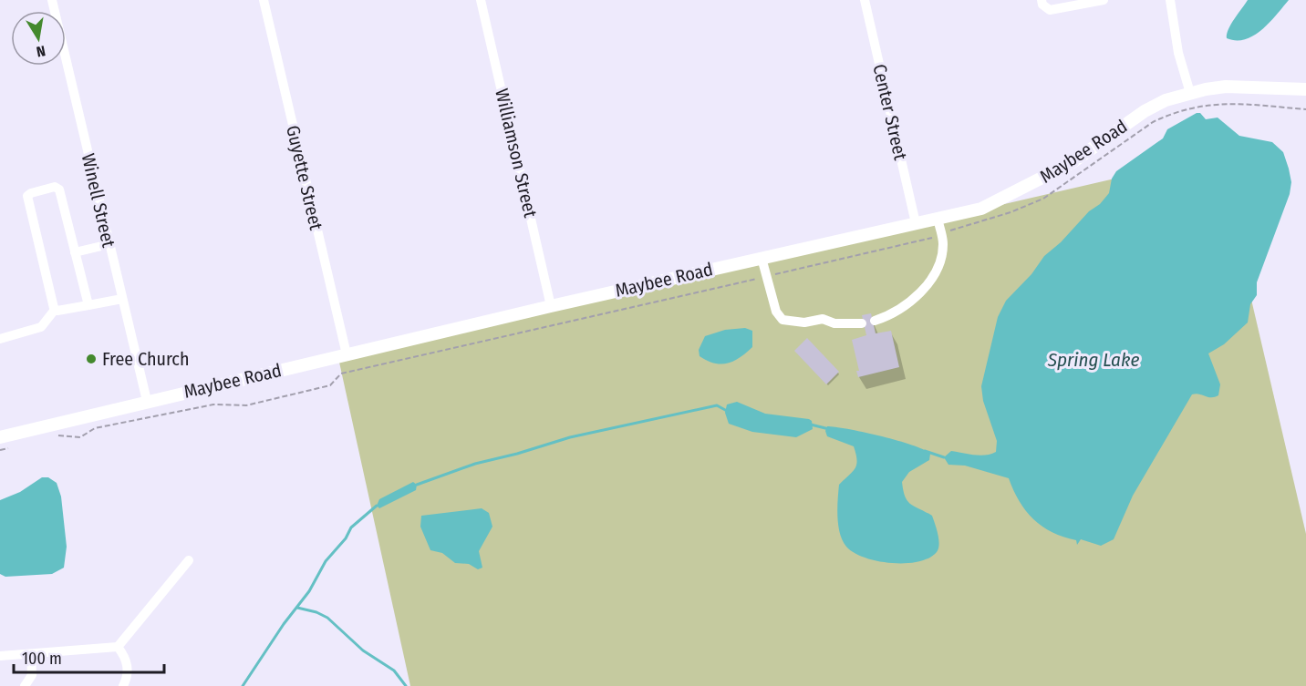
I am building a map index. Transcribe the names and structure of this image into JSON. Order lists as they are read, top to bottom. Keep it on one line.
{"streets":{"main road":["Maybee Road"],"street":["Center Street","Williamson Street","Guyette Street","Winell Street"]},"crossings":[["Center Street","Maybee Road"],["Maybee Road","Williamson Street"],["Maybee Road","Guyette Street"],["Maybee Road","Winell Street"]],"water":["Spring Lake"],"places":["Free Church"],"scale_bar":"100 m","north":"bottom"}
